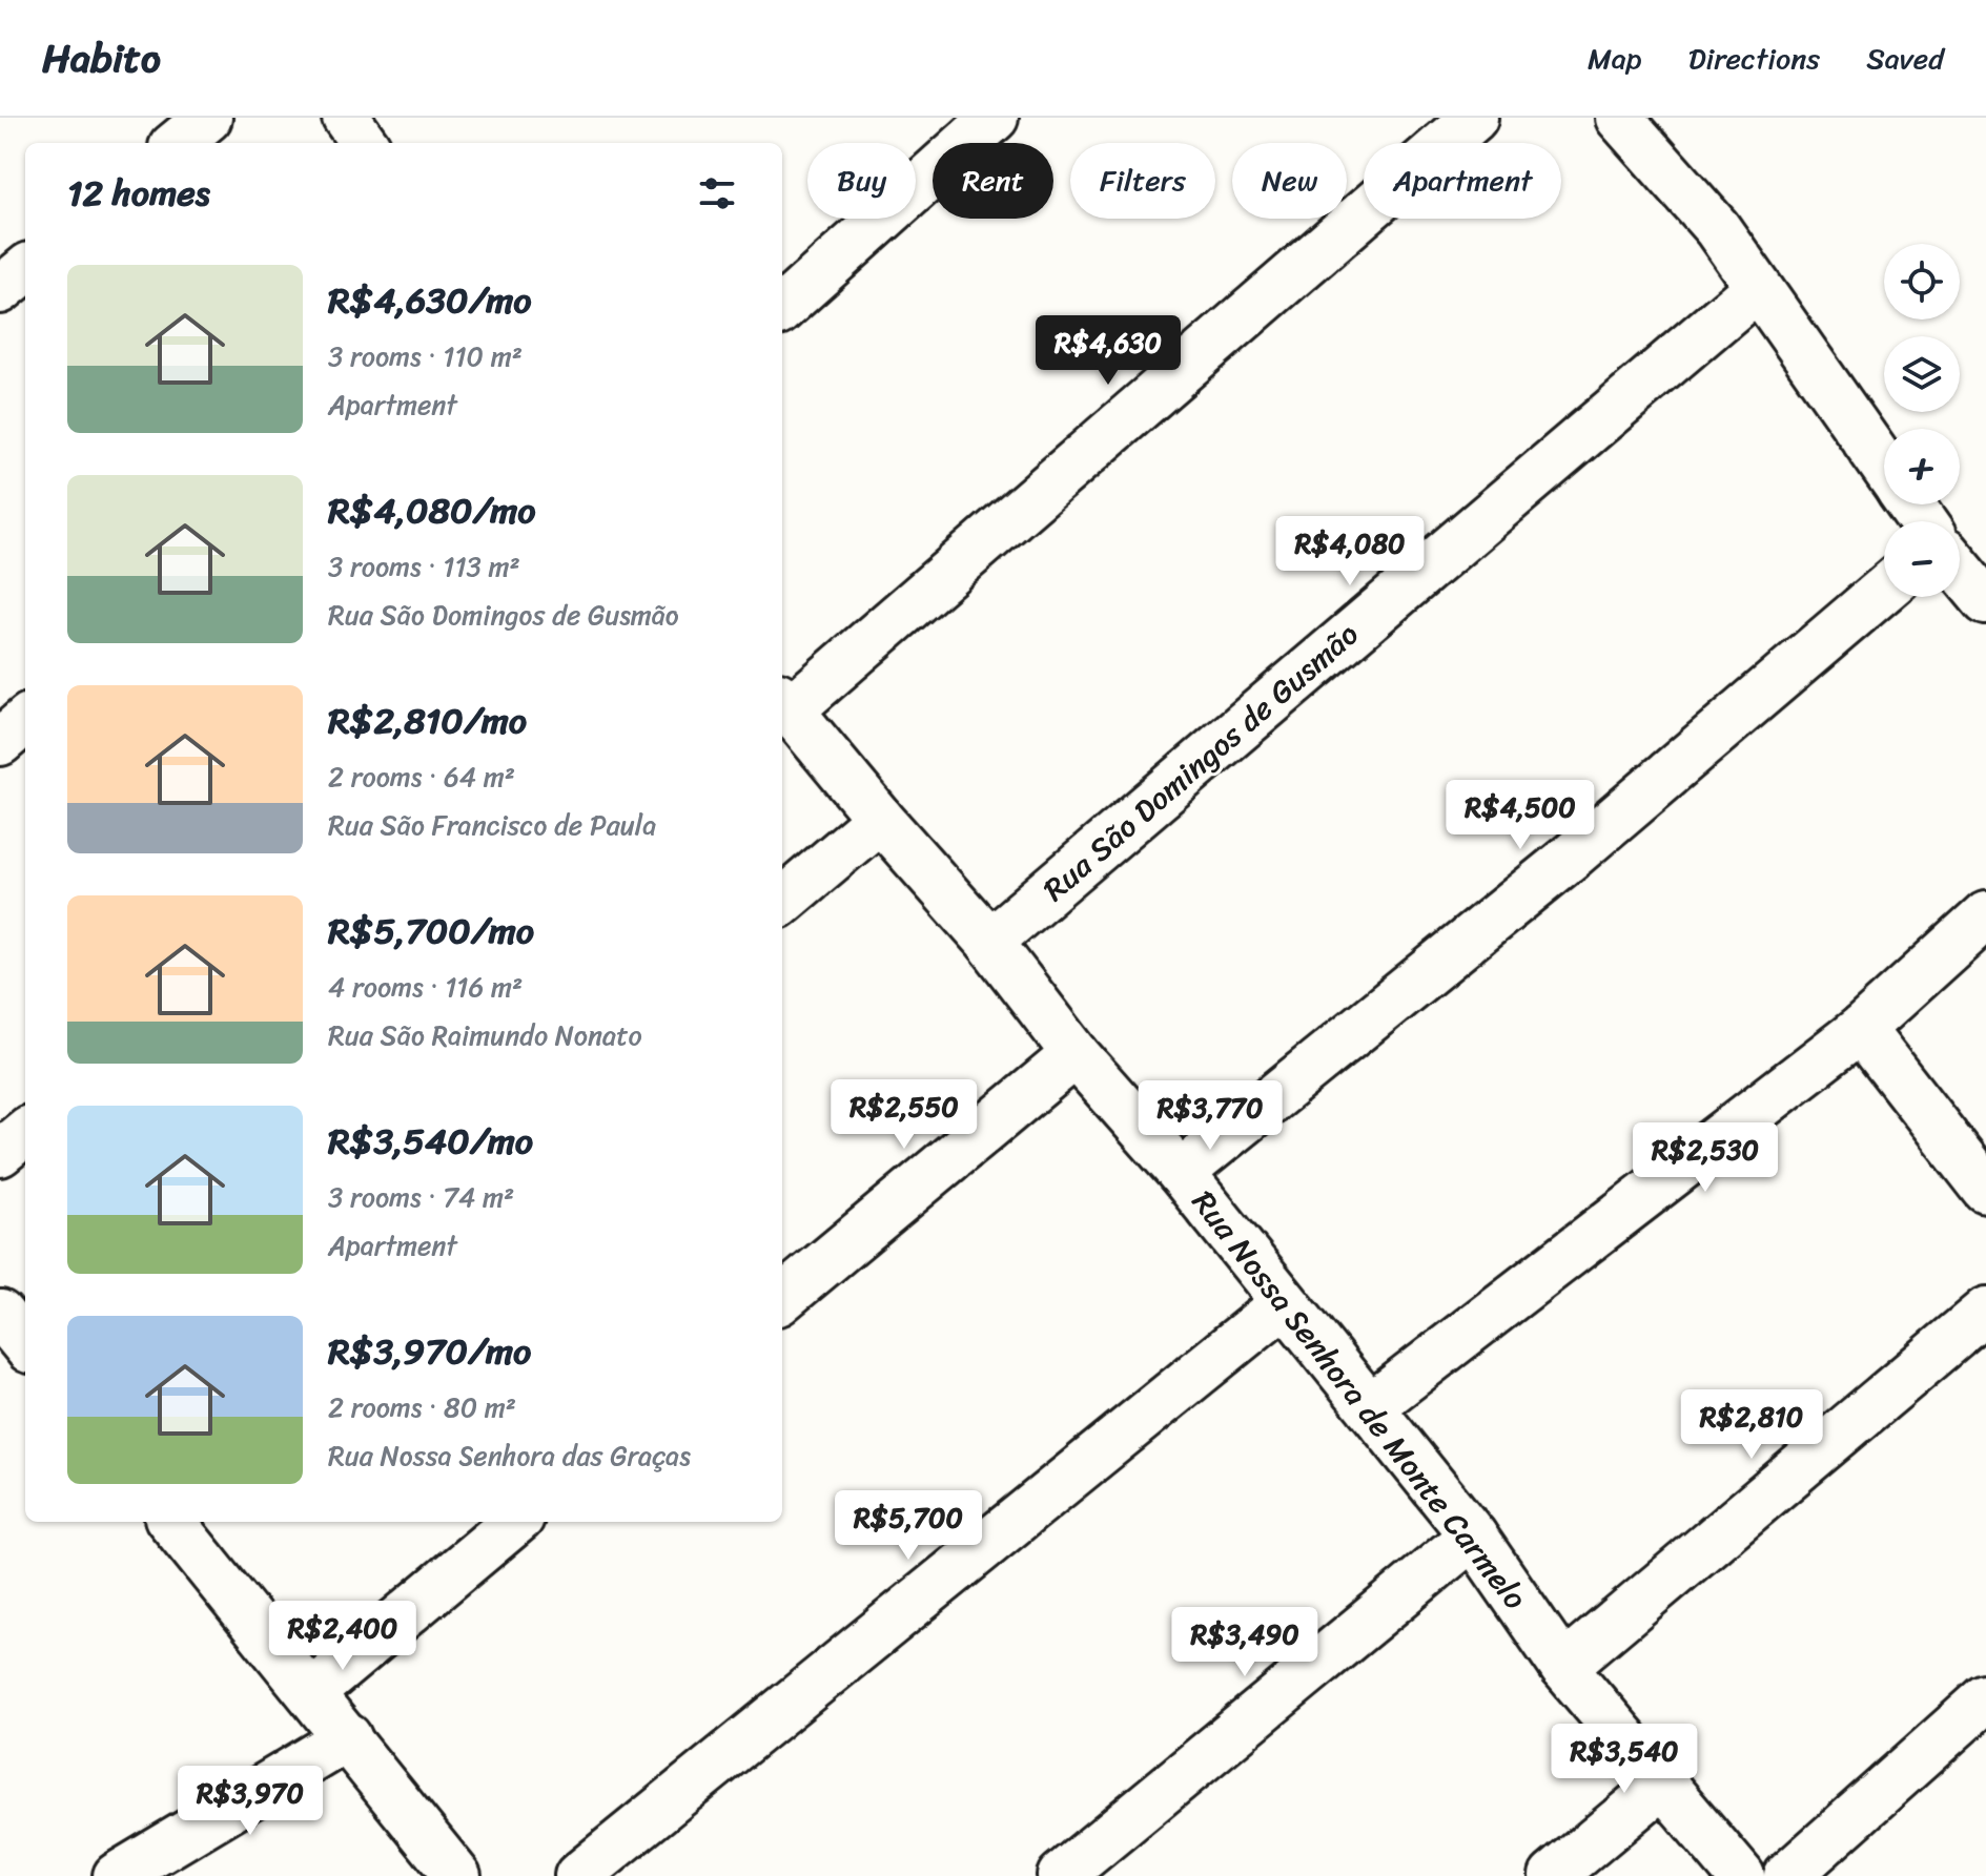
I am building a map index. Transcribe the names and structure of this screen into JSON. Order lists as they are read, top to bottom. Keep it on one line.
{"streets":{"street":["Rua São Domingos de Gusmão","Rua Nossa Senhora de Monte Carmelo"]},"crossings":[["Rua São Domingos de Gusmão","Rua Nossa Senhora de Monte Carmelo"]],"page":{"header":"Habito","nav":["Map","Directions","Saved"],"chip":["Buy","Rent","Filters","New","Apartment"],"heading":"12 homes","map_buttons":["+","−"],"list":[{"name":"R$4,630/mo","note":"3 rooms · 110 m² · Apartment"},{"name":"R$4,080/mo","note":"3 rooms · 113 m² · Rua São Domingos de Gusmão"},{"name":"R$2,810/mo","note":"2 rooms · 64 m² · Rua São Francisco de Paula"},{"name":"R$5,700/mo","note":"4 rooms · 116 m² · Rua São Raimundo Nonato"},{"name":"R$3,540/mo","note":"3 rooms · 74 m² · Apartment"},{"name":"R$3,970/mo","note":"2 rooms · 80 m² · Rua Nossa Senhora das Graças"}],"price":["R$4,630","R$4,080","R$4,500","R$2,550","R$3,770","R$2,530","R$2,810","R$5,700","R$2,400","R$3,490","R$3,540","R$3,970"]}}
